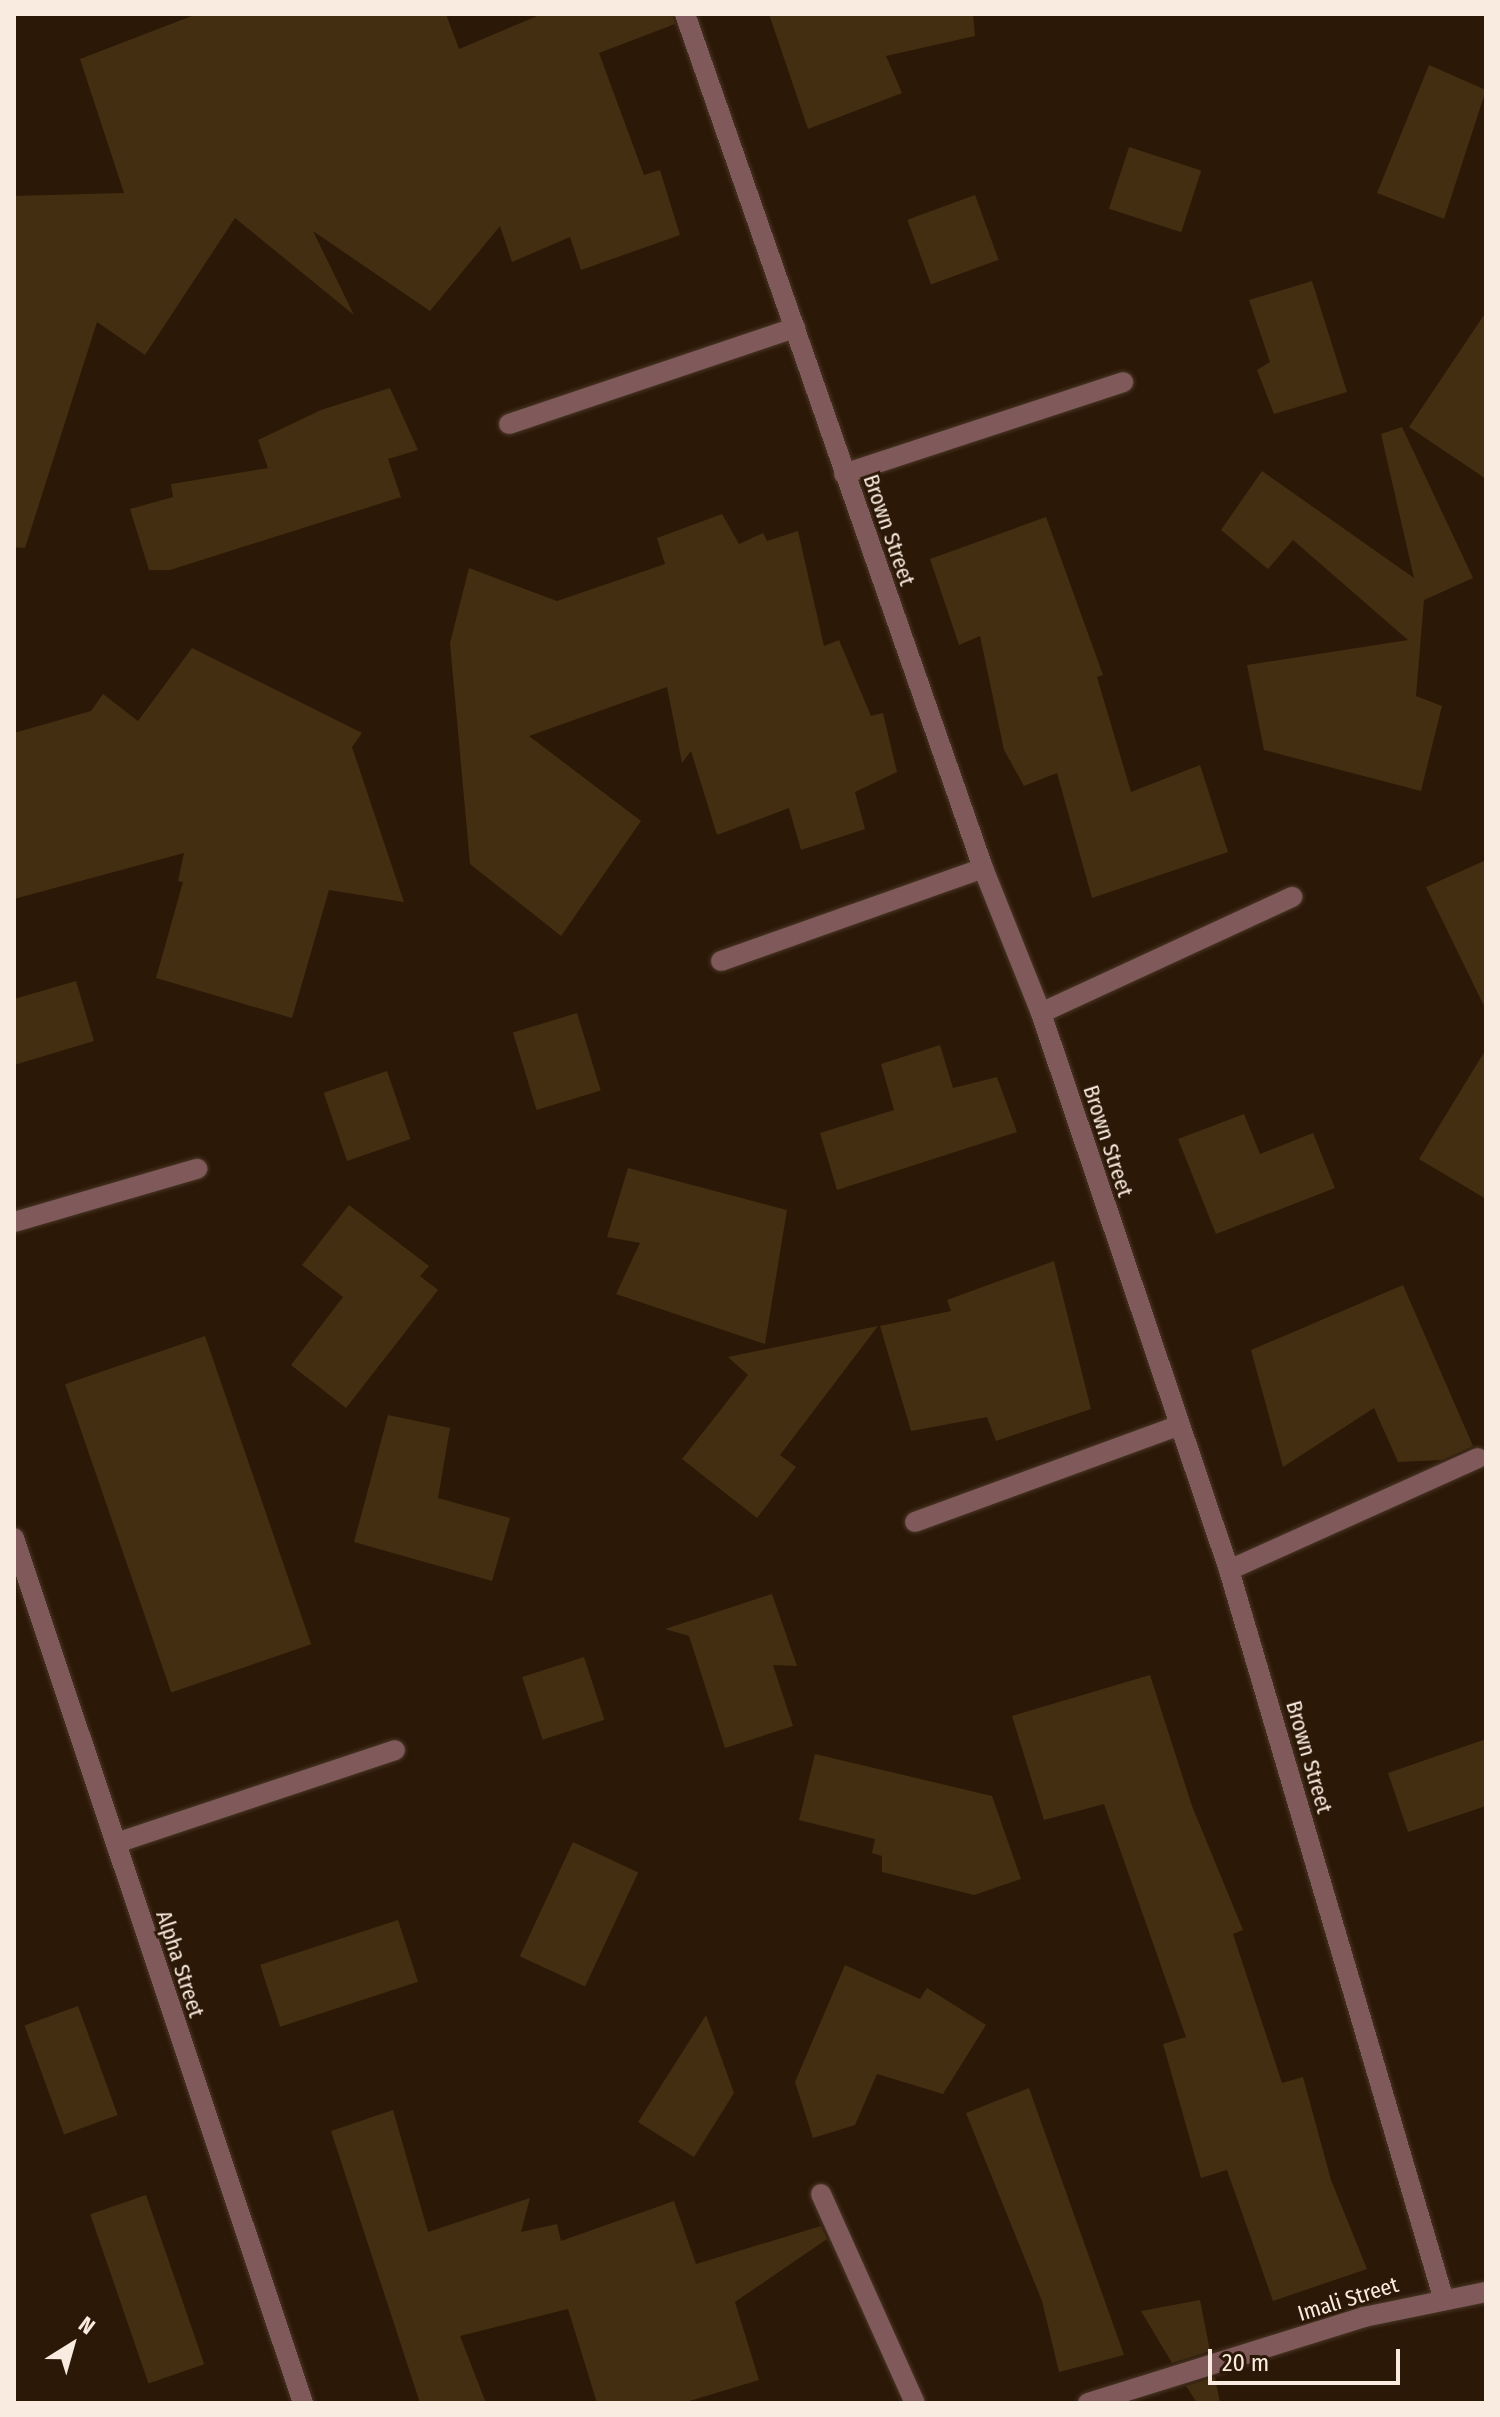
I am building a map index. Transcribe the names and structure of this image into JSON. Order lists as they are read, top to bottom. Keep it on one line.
{"streets":{"street":["Brown Street","Alpha Street","Imali Street"]},"crossings":[["Brown Street","Imali Street"]],"scale_bar":"20 m","north":"top right"}
